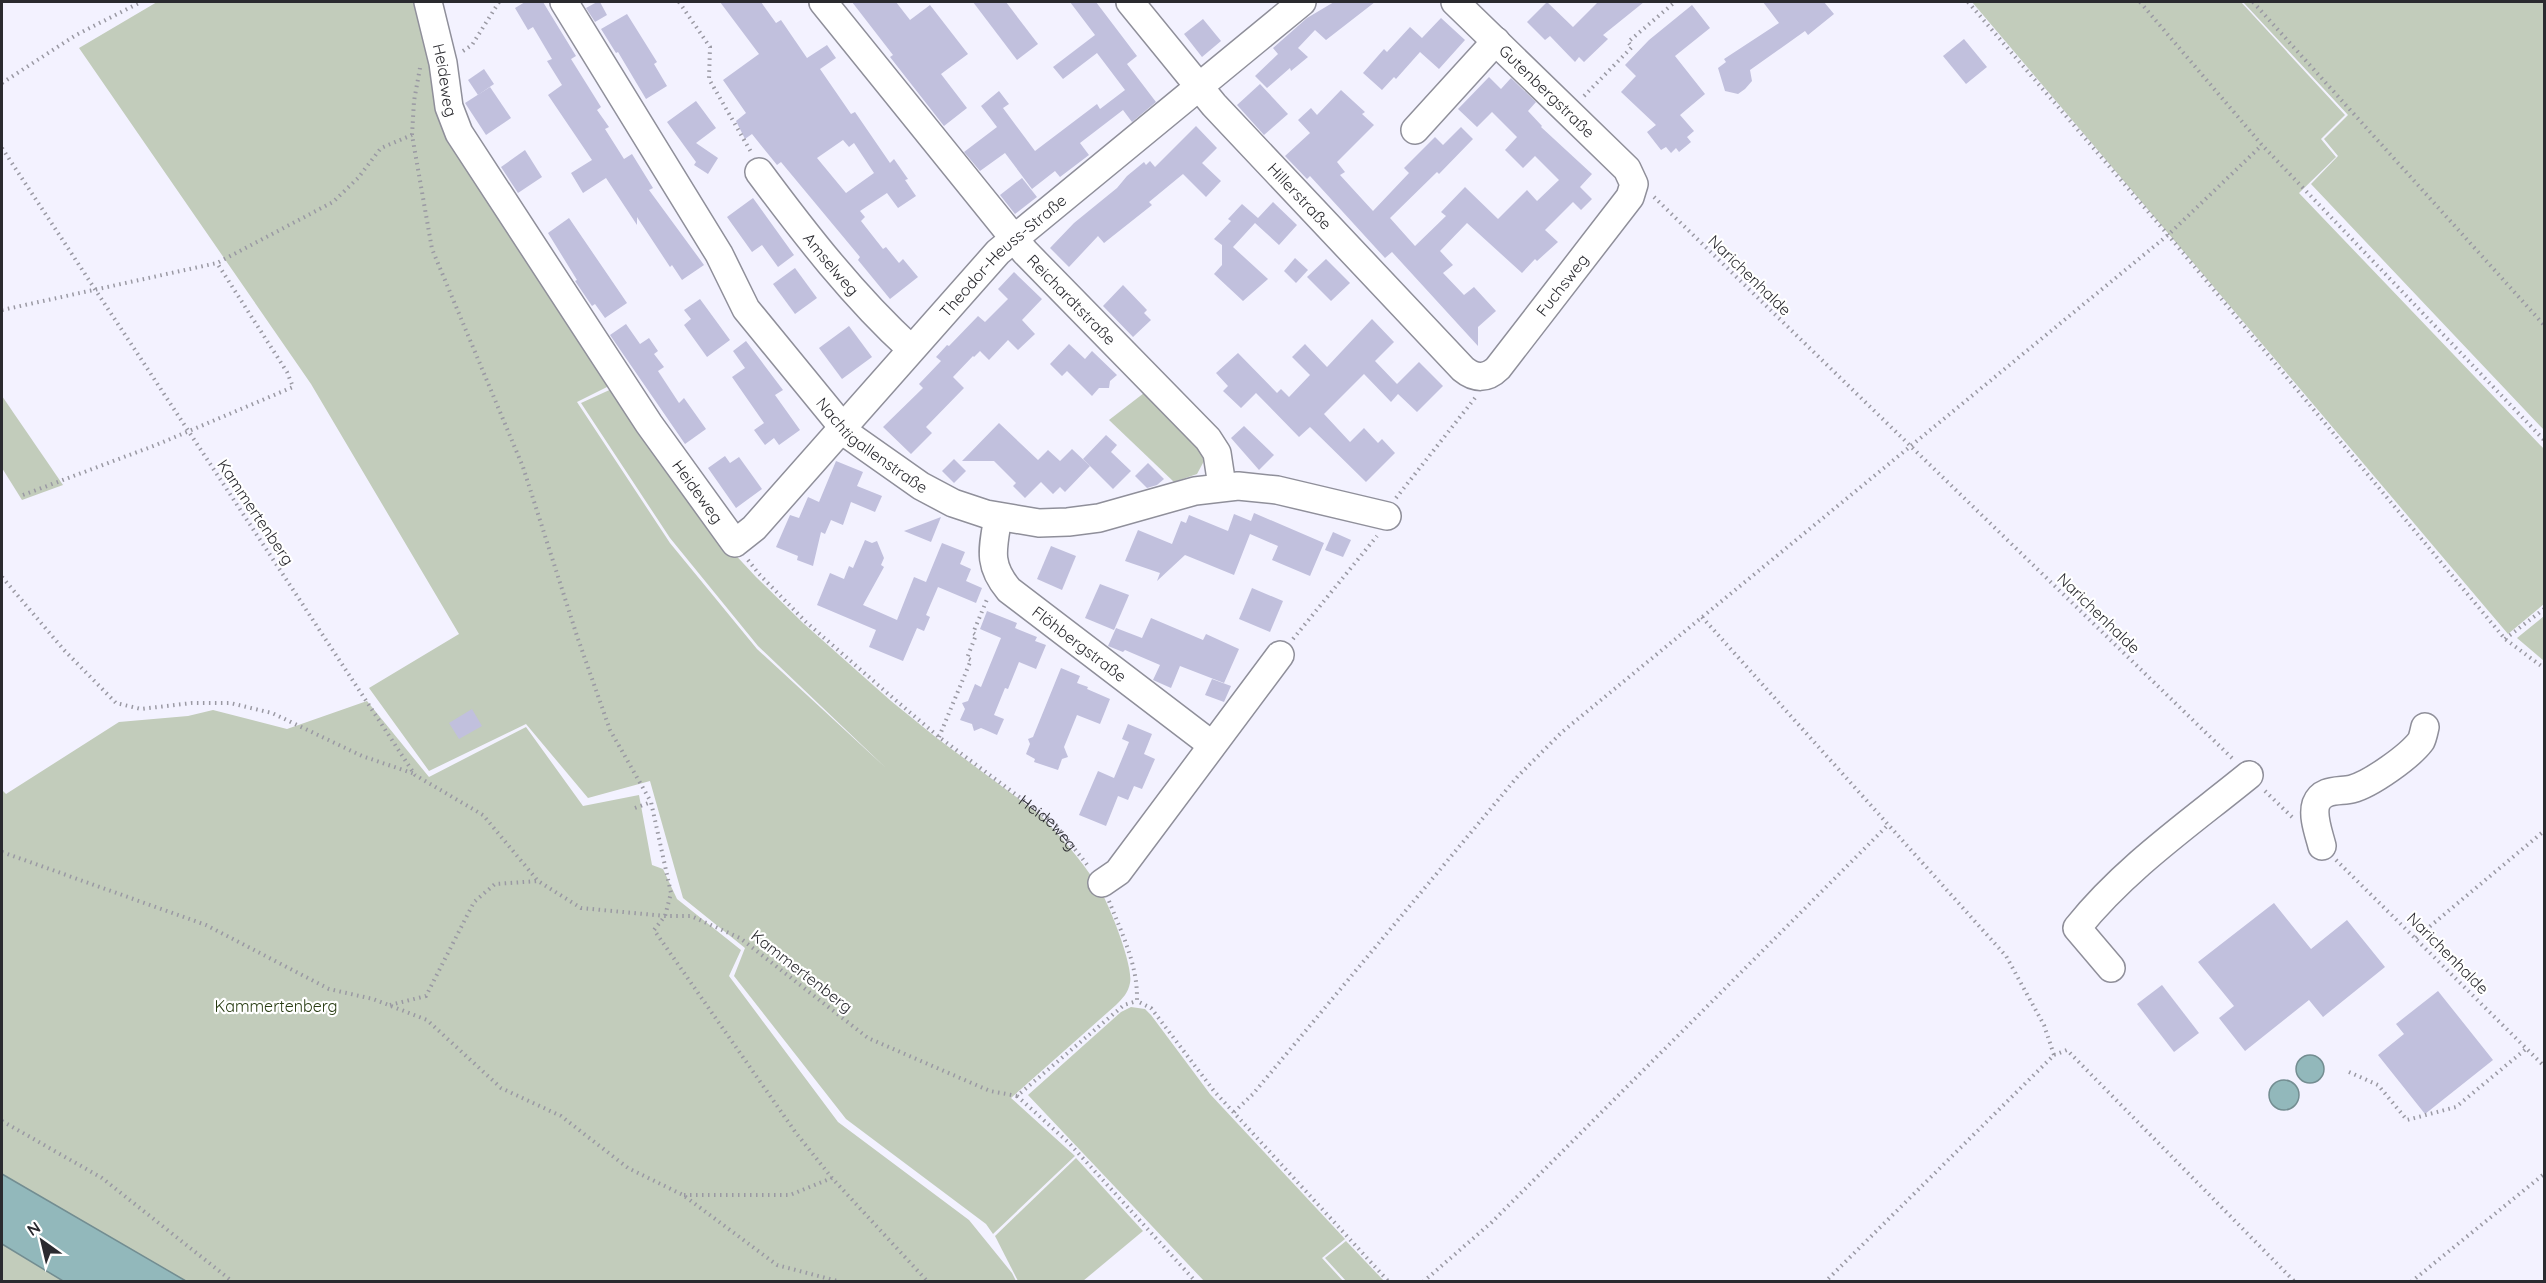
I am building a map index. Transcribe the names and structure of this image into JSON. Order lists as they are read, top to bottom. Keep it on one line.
{"streets":{"street":["Heideweg","Gutenbergstraße","Hillerstraße","Theodor-Heuss-Straße","Amselweg","Fuchsweg","Reichardtstraße","Nachtigallenstraße","Flöhbergstraße"],"path":["Narichenhalde","Kammertenberg"]},"crossings":[["Heideweg","Theodor-Heuss-Straße"],["Gutenbergstraße","Narichenhalde"],["Gutenbergstraße","Fuchsweg"],["Hillerstraße","Theodor-Heuss-Straße"],["Hillerstraße","Fuchsweg"],["Theodor-Heuss-Straße","Amselweg"],["Theodor-Heuss-Straße","Reichardtstraße"],["Theodor-Heuss-Straße","Nachtigallenstraße"],["Narichenhalde","Fuchsweg"],["Reichardtstraße","Nachtigallenstraße"]],"parks":["Kammertenberg"],"north":"top left"}
